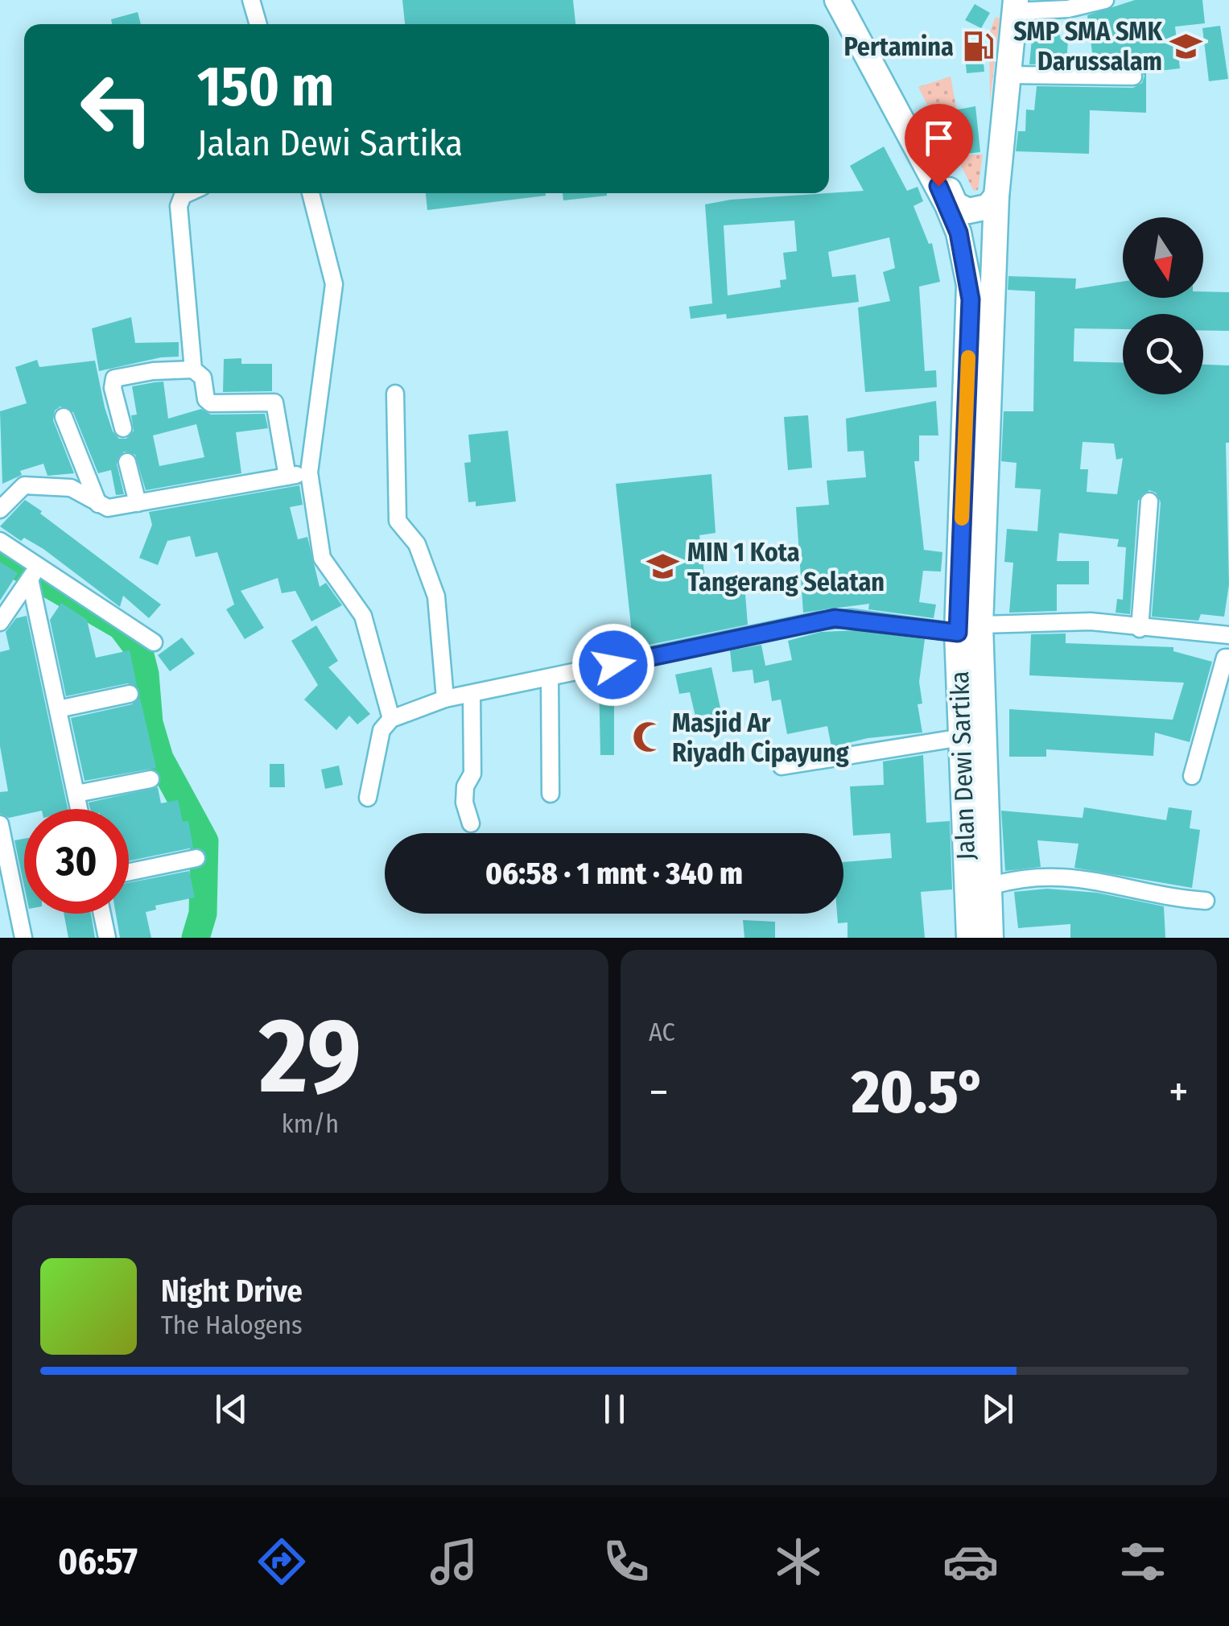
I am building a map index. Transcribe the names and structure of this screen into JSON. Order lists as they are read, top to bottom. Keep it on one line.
{"streets":{"highway":["Jalan Dewi Sartika"]},"places":{"school or university":["SMP SMA SMK Darussalam","MIN 1 Kota Tangerang Selatan"],"fuel station":["Pertamina"],"mosque":["Masjid Ar Riyadh Cipayung"]},"north":"bottom","page":{"turn":["150 m","Jalan Dewi Sartika"],"limit":"30","trip":"06:58 · 1 mnt · 340 m","tile":[["29","km/h"],"AC"],"heat":["−","20.5°","+"],"song":["Night Drive","The Halogens"],"tabs":"06:57"}}
